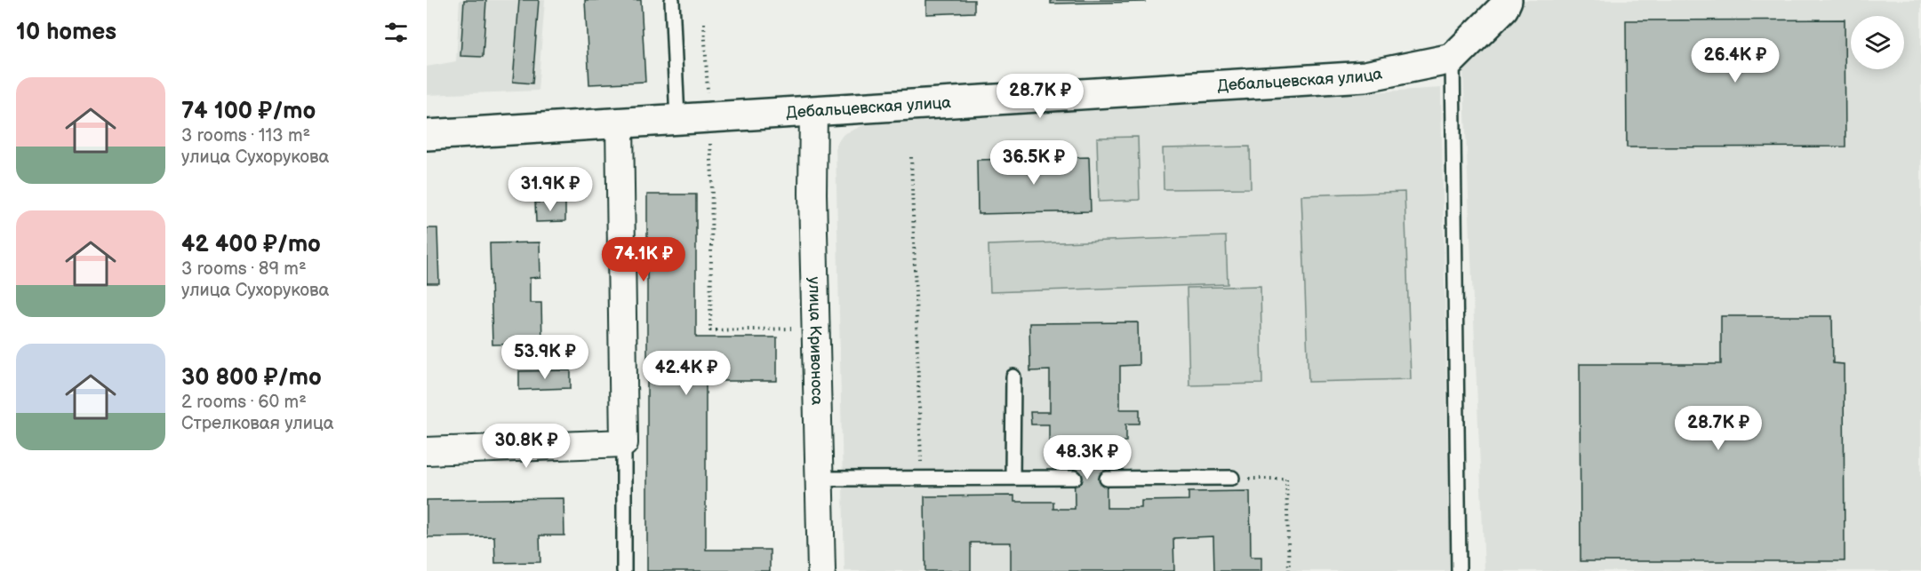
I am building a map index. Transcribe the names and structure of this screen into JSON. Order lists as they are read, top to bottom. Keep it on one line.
{"streets":{"street":["Дебальцевская улица","улица Кривоноса"]},"crossings":[["Дебальцевская улица","улица Кривоноса"]],"page":{"heading":"10 homes","price":["26.4K ₽","28.7K ₽","36.5K ₽","31.9K ₽","74.1K ₽","53.9K ₽","42.4K ₽","28.7K ₽","30.8K ₽","48.3K ₽"],"list":[{"name":"74 100 ₽/mo","note":"3 rooms · 113 m² · улица Сухорукова"},{"name":"42 400 ₽/mo","note":"3 rooms · 89 m² · улица Сухорукова"},{"name":"30 800 ₽/mo","note":"2 rooms · 60 m² · Стрелковая улица"}]}}
